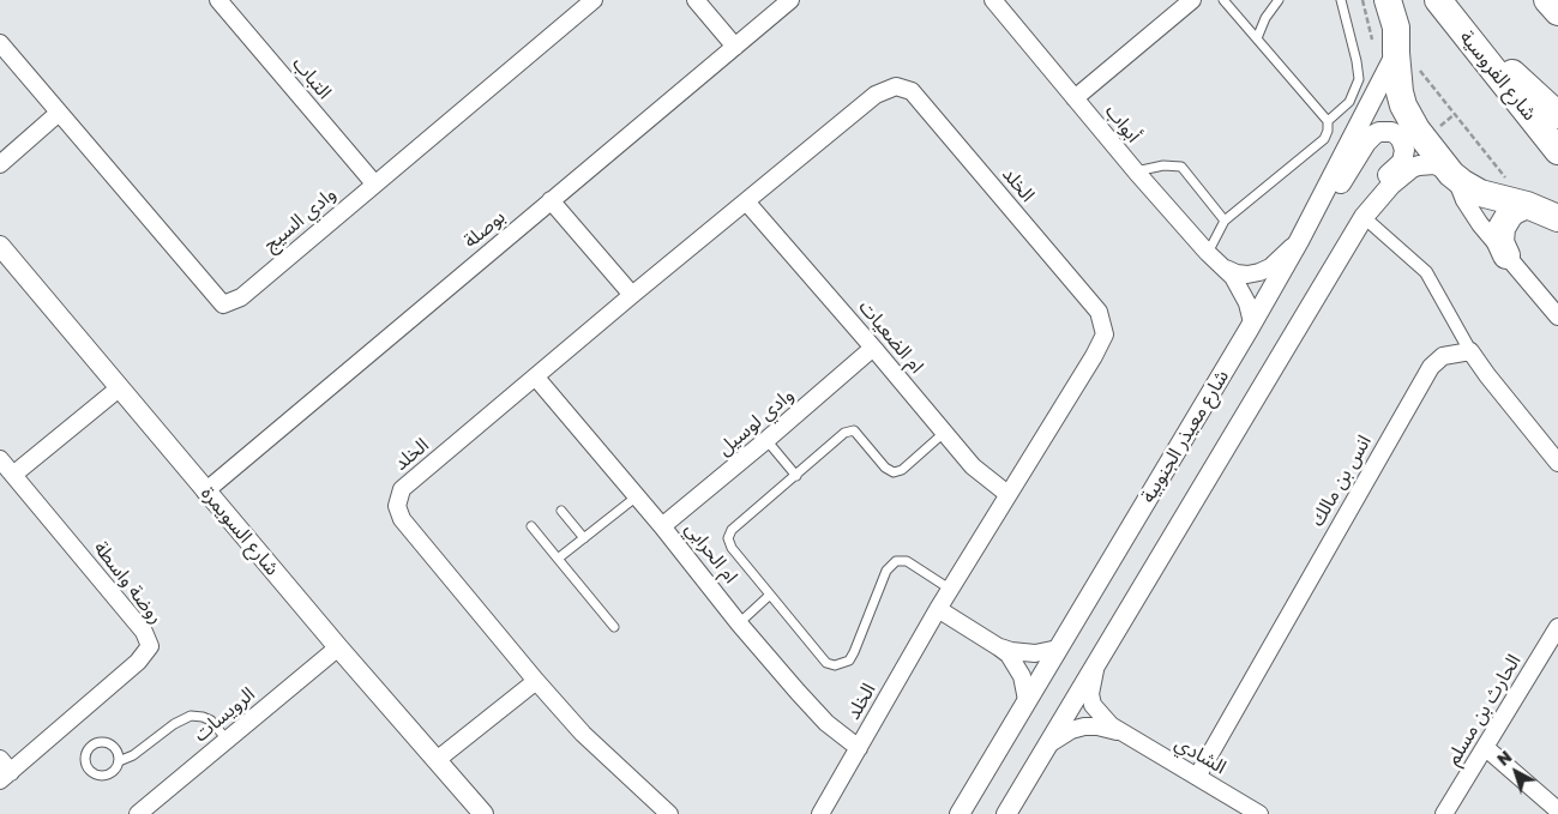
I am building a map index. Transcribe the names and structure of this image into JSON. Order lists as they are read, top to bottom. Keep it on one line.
{"streets":{"highway":["شارع الفروسية"],"street":["التباب","أبواب","الخلد","وادي السيج","بوصلة","ام الضعيات","وادي لوسيل","شارع معيذر الجنوبية","انس بن مالك","شارع السويمرة","ام الحرابي","روضة واسطة","الحارث بن مسلم","الرويسات","الشادي"]},"crossings":[["التباب","وادي السيج"],["أبواب","شارع معيذر الجنوبية"],["الخلد","ام الضعيات"],["الخلد","ام الحرابي"],["بوصلة","شارع السويمرة"],["ام الضعيات","وادي لوسيل"],["وادي لوسيل","ام الحرابي"],["شارع معيذر الجنوبية","الشادي"],["انس بن مالك","الشادي"],["شارع السويمرة","الرويسات"]],"north":"top left"}
